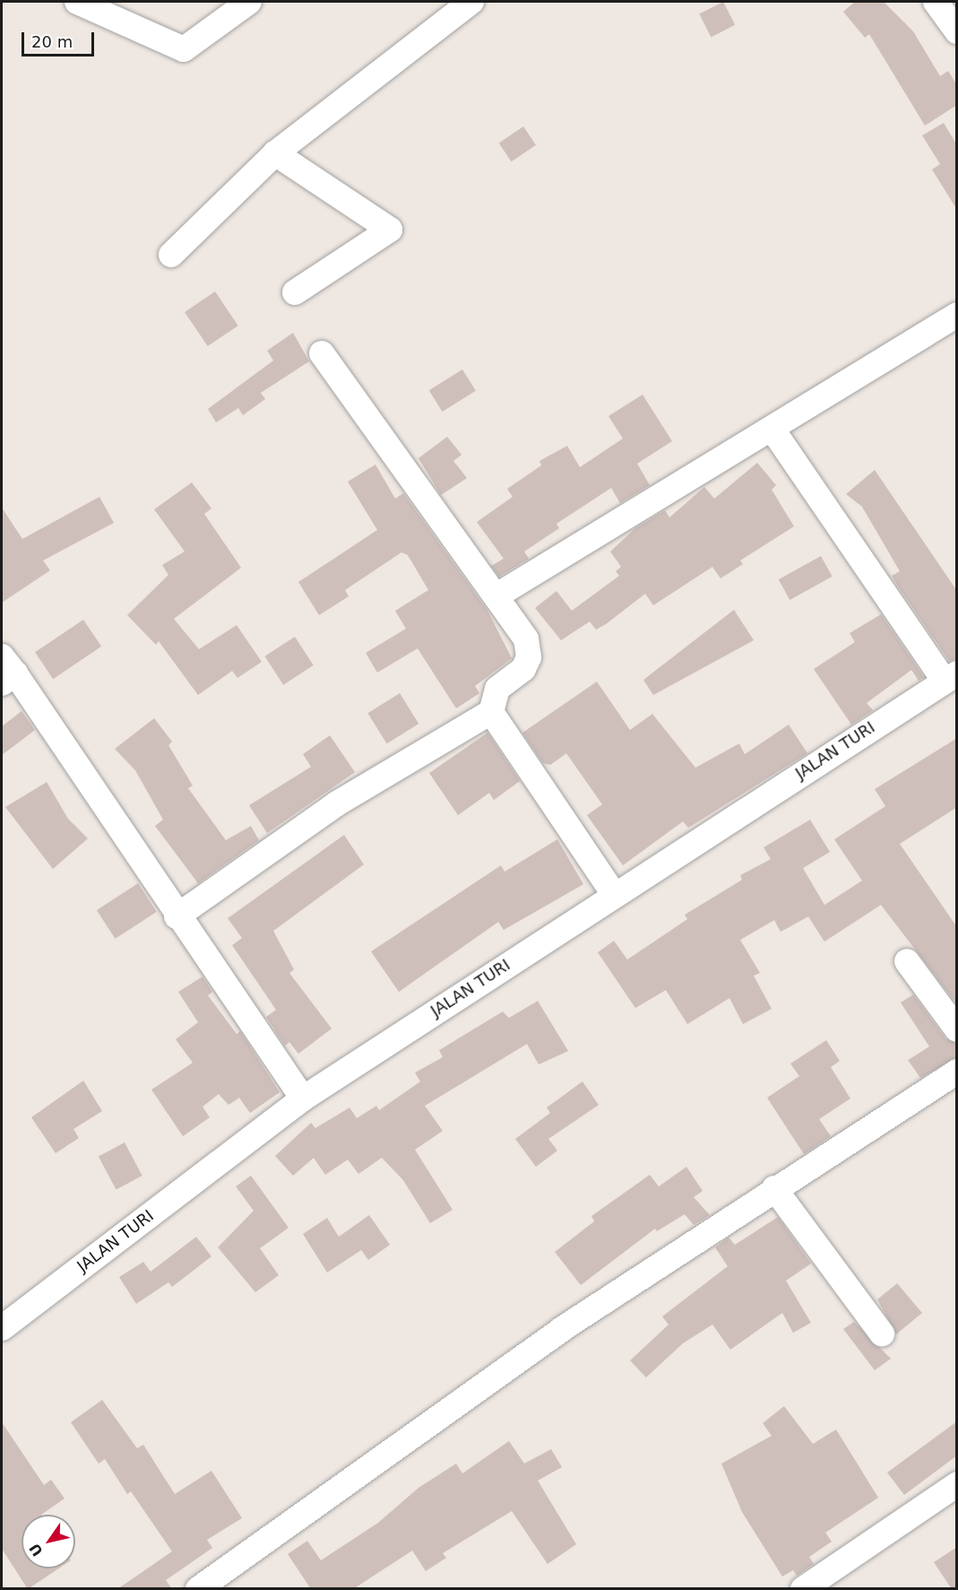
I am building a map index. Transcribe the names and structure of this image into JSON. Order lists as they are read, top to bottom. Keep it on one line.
{"streets":{"street":["JALAN TURI"]},"scale_bar":"20 m","north":"bottom left"}
